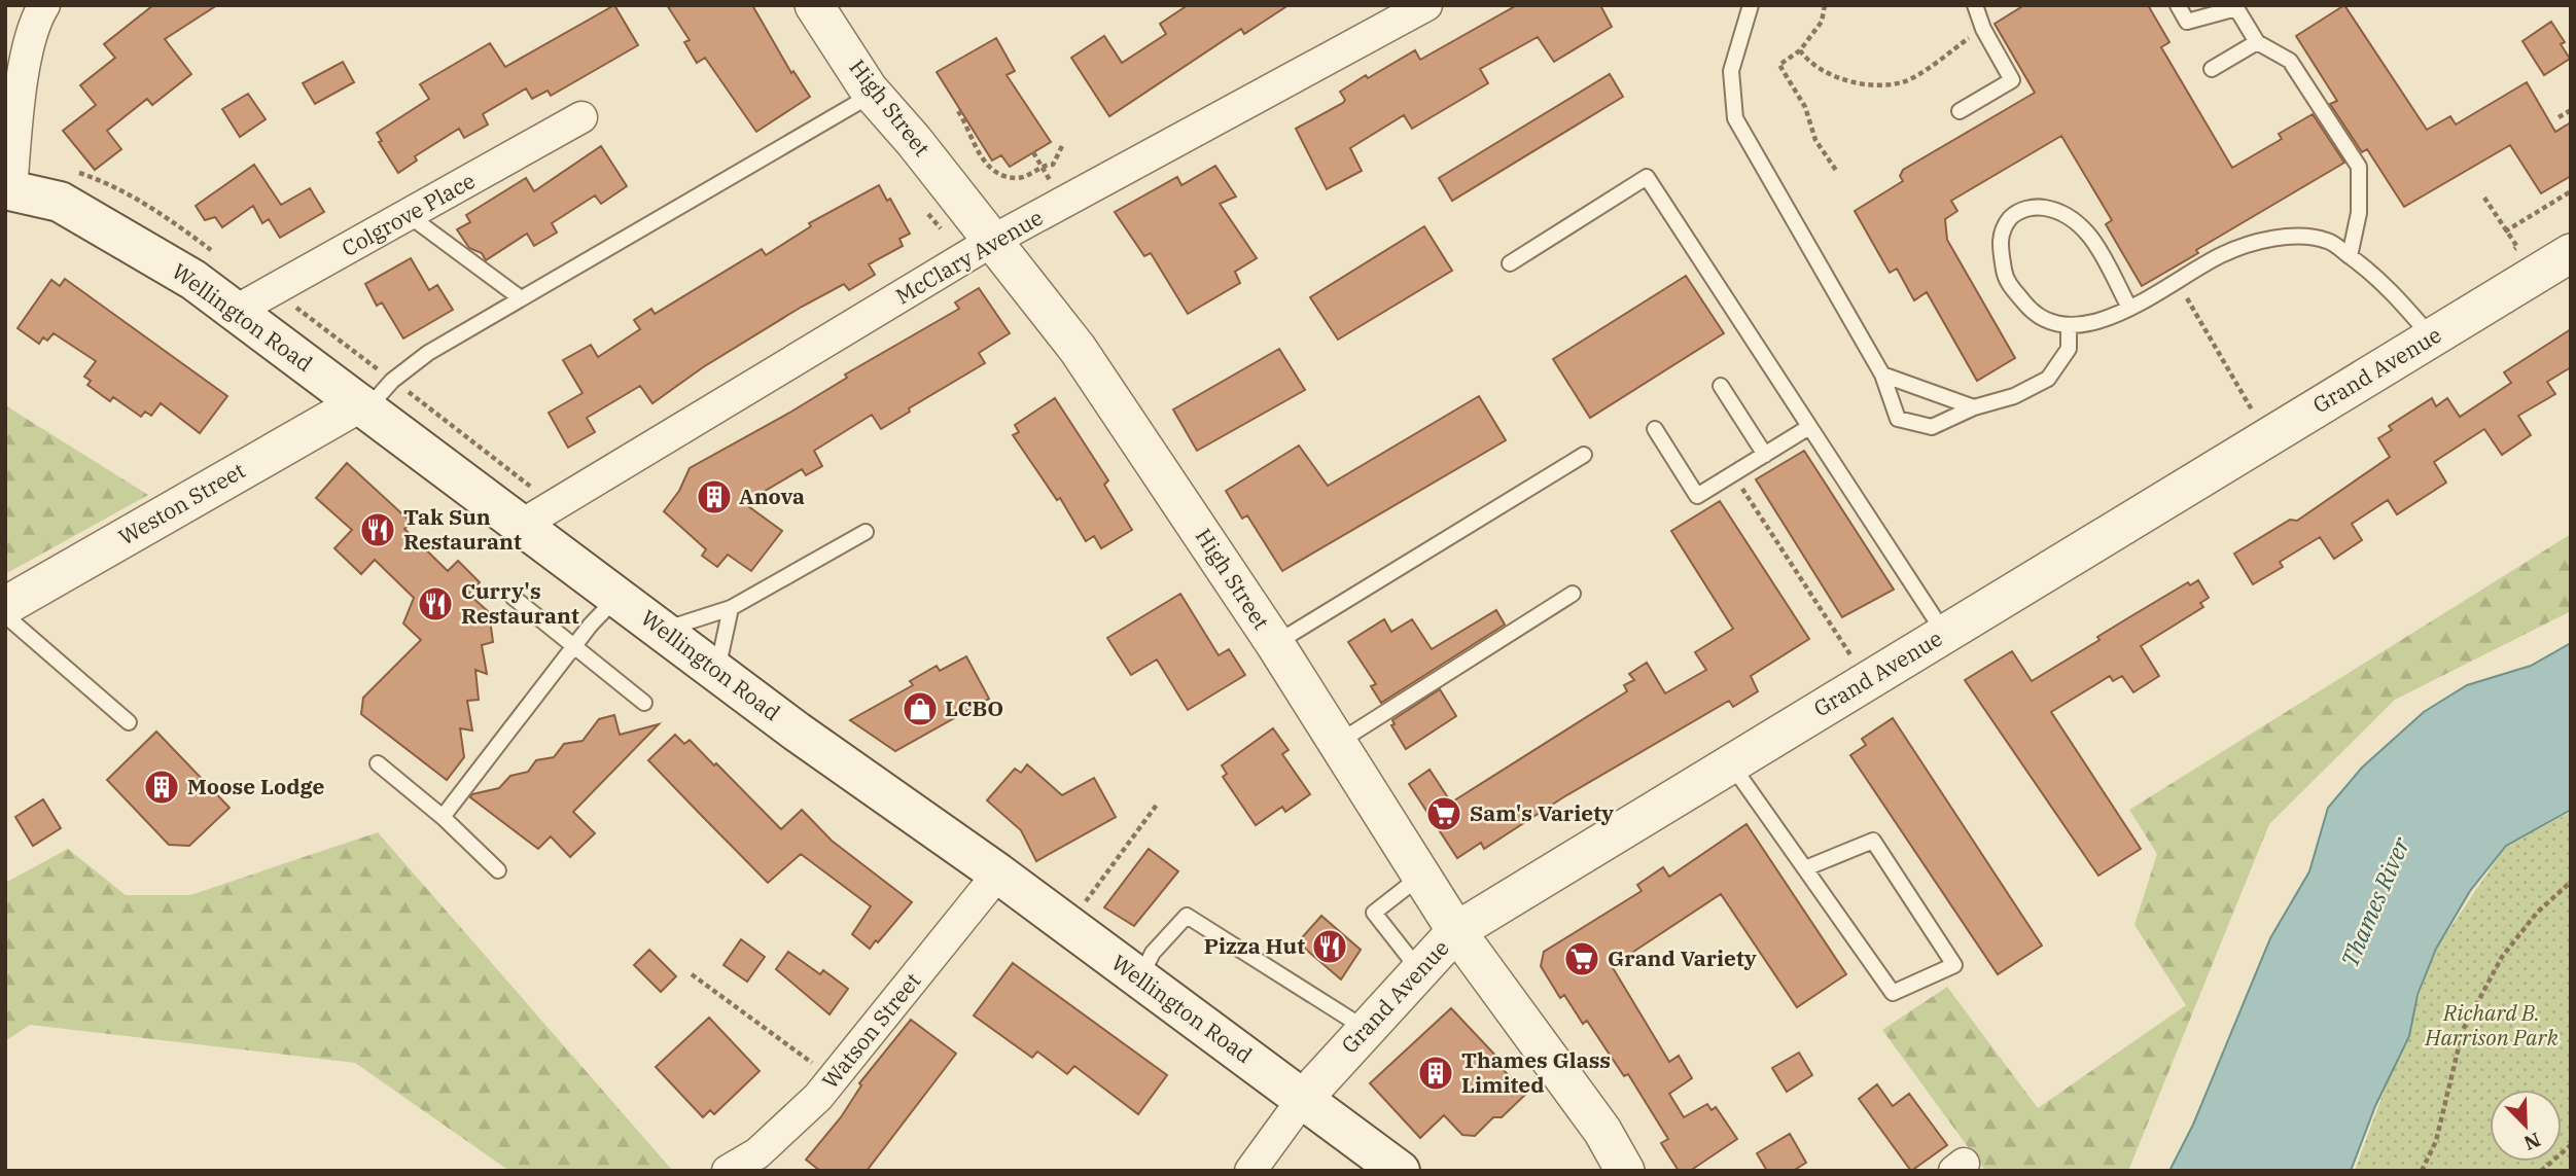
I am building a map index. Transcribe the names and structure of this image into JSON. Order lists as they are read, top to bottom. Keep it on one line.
{"streets":{"main road":["Wellington Road"],"street":["High Street","Colgrove Place","McClary Avenue","Grand Avenue","Weston Street","Watson Street"]},"crossings":[["High Street","McClary Avenue"],["High Street","Grand Avenue"],["Colgrove Place","Wellington Road"],["McClary Avenue","Wellington Road"],["Wellington Road","Grand Avenue"],["Wellington Road","Weston Street"],["Wellington Road","Watson Street"]],"water":["Thames River"],"parks":["Richard B. Harrison Park"],"places":{"building":["Anova","Moose Lodge","Thames Glass Limited"],"restaurant":["Tak Sun Restaurant","Curry's Restaurant","Pizza Hut"],"shop":["LCBO"],"supermarket":["Sam's Variety","Grand Variety"]},"north":"bottom right"}
